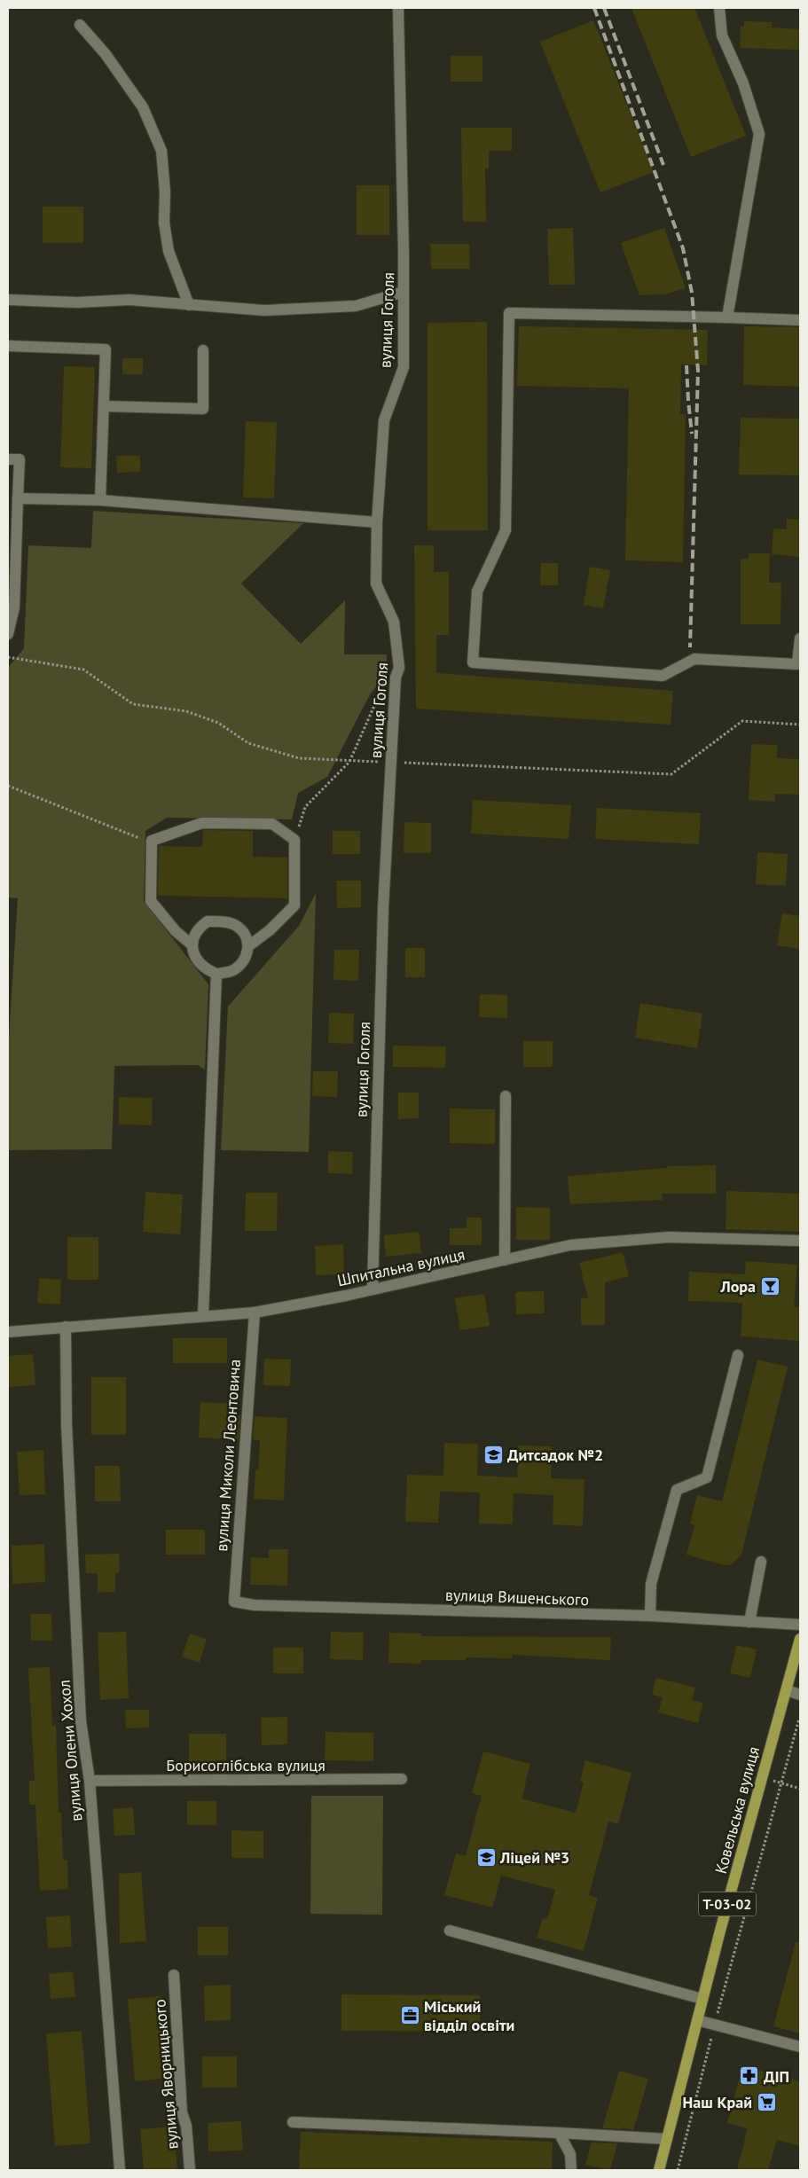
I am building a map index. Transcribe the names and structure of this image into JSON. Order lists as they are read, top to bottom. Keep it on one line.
{"streets":{"main road":["Ковельська вулиця","Т-03-02"],"street":["вулиця Гоголя","Шпитальна вулиця","вулиця Миколи Леонтовича","вулиця Вишенського","вулиця Олени Хохол","Борисоглібська вулиця","вулиця Яворницького"]},"crossings":[["вулиця Гоголя","Шпитальна вулиця"],["Шпитальна вулиця","вулиця Миколи Леонтовича"],["Шпитальна вулиця","вулиця Олени Хохол"],["вулиця Миколи Леонтовича","вулиця Вишенського"],["вулиця Олени Хохол","Борисоглібська вулиця"]],"places":{"bar":["Лора"],"school or university":["Дитсадок №2","Ліцей №3"],"office":["Міський відділ освіти"],"pharmacy":["ДІП"],"supermarket":["Наш Край"]}}
